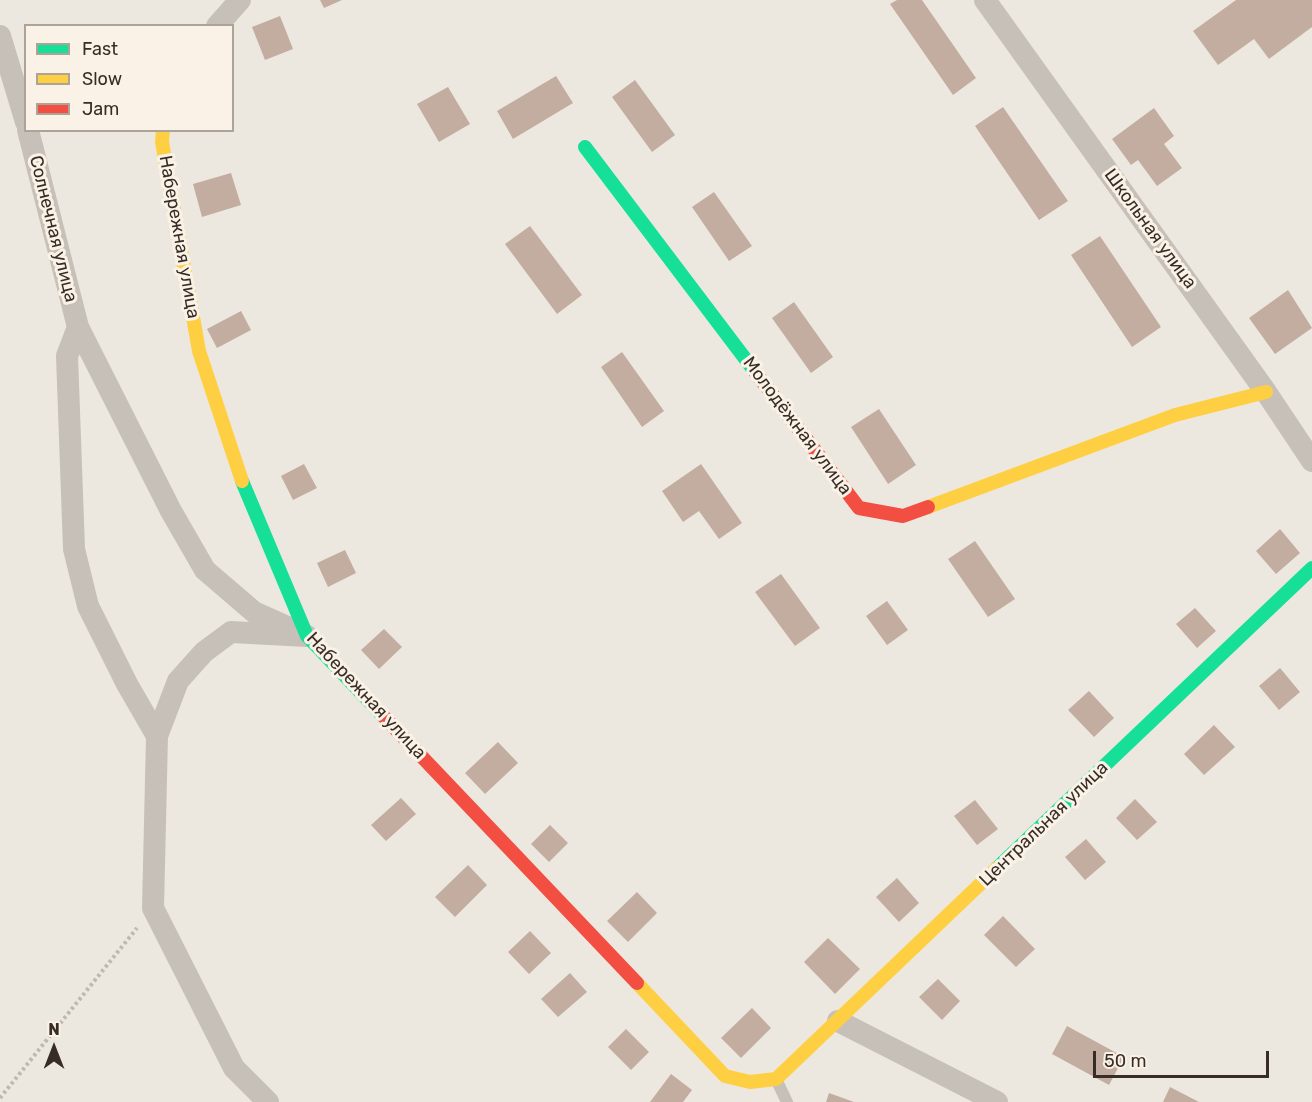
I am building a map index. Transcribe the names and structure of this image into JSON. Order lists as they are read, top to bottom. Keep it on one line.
{"streets":{"street":["Солнечная улица","Школьная улица","Набережная улица","Молодёжная улица","Центральная улица"]},"crossings":[["Солнечная улица","Набережная улица"],["Школьная улица","Молодёжная улица"],["Набережная улица","Центральная улица"]],"legend":["Fast","Slow","Jam"],"scale_bar":"50 m","north":"top"}
